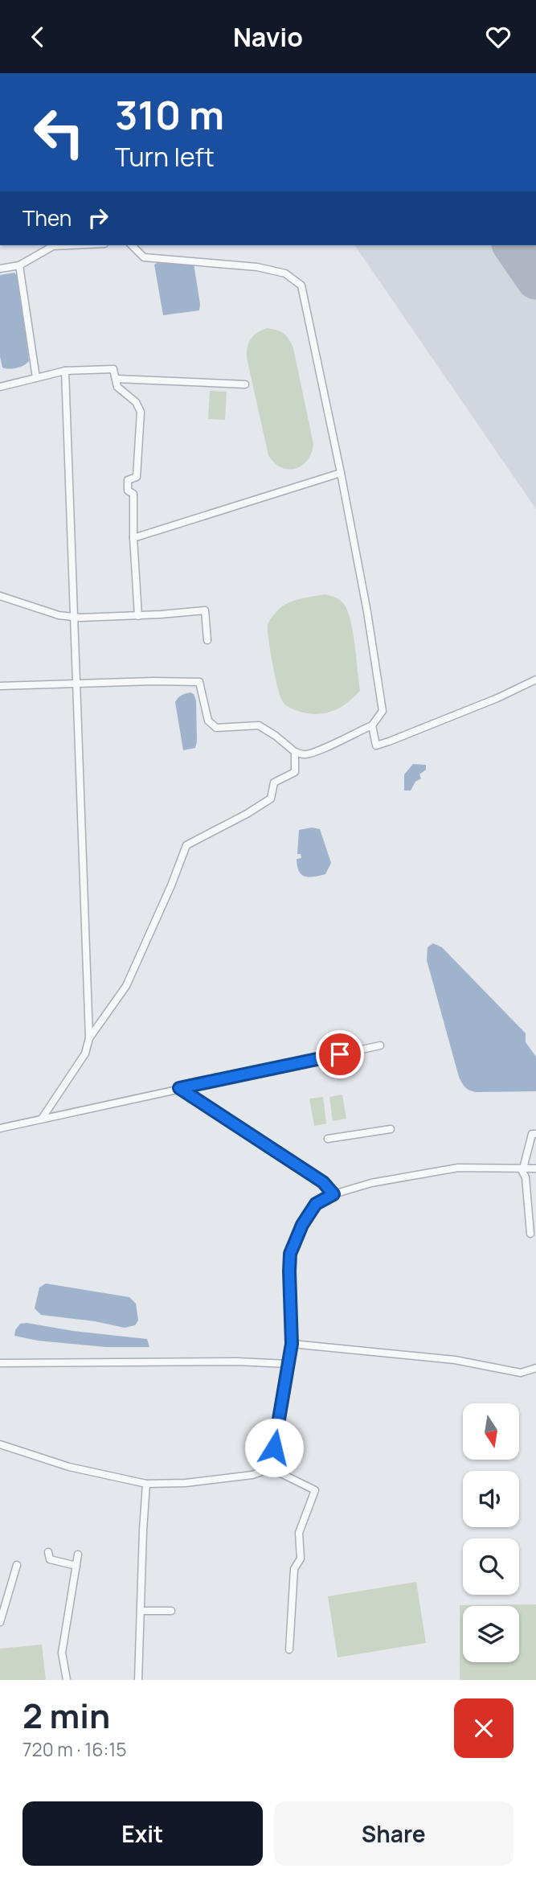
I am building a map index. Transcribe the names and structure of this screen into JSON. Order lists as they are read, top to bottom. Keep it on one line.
{"north":"bottom","page":{"header":"Navio","turn":["310 m","Turn left"],"then":"Then","heading":["2 min","720 m · 16:15"],"buttons":["Exit","Share"]}}
